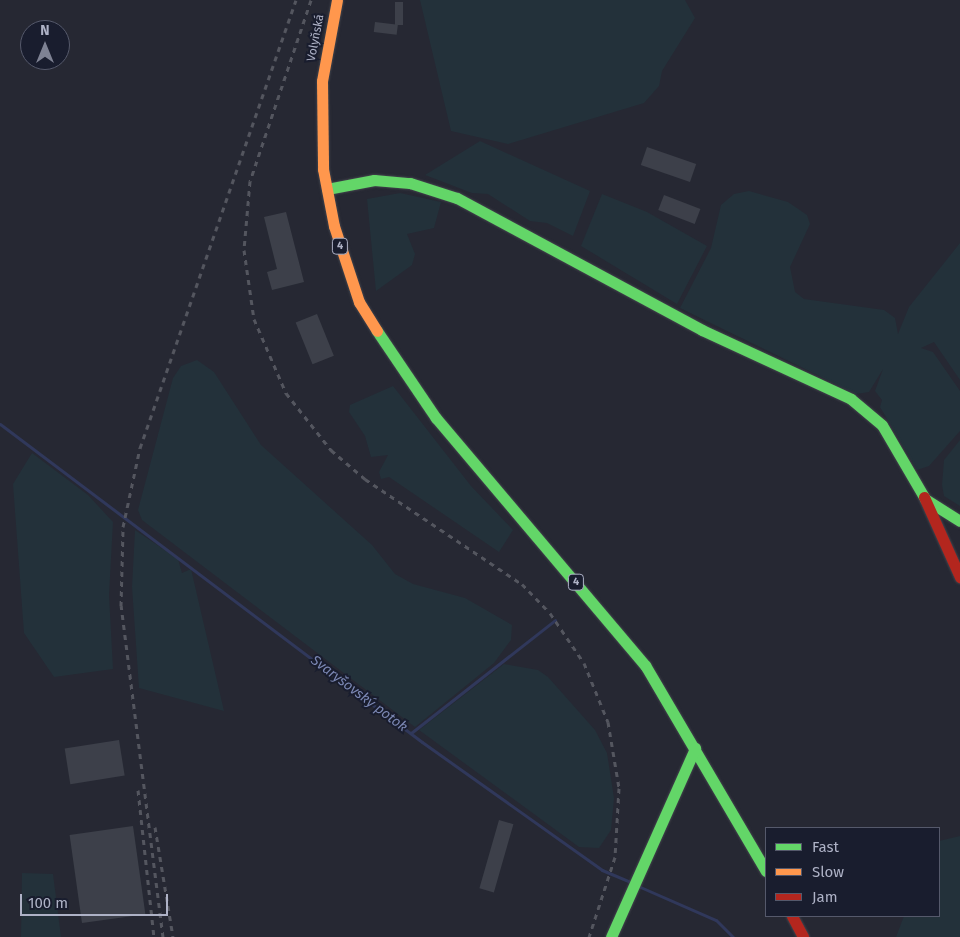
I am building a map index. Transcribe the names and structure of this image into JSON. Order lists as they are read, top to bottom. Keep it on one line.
{"streets":{"street":["Volyňská","4"]},"crossings":[["Volyňská","4"]],"water":["Svaryšovský potok"],"legend":["Fast","Slow","Jam"],"scale_bar":"100 m","north":"top"}
